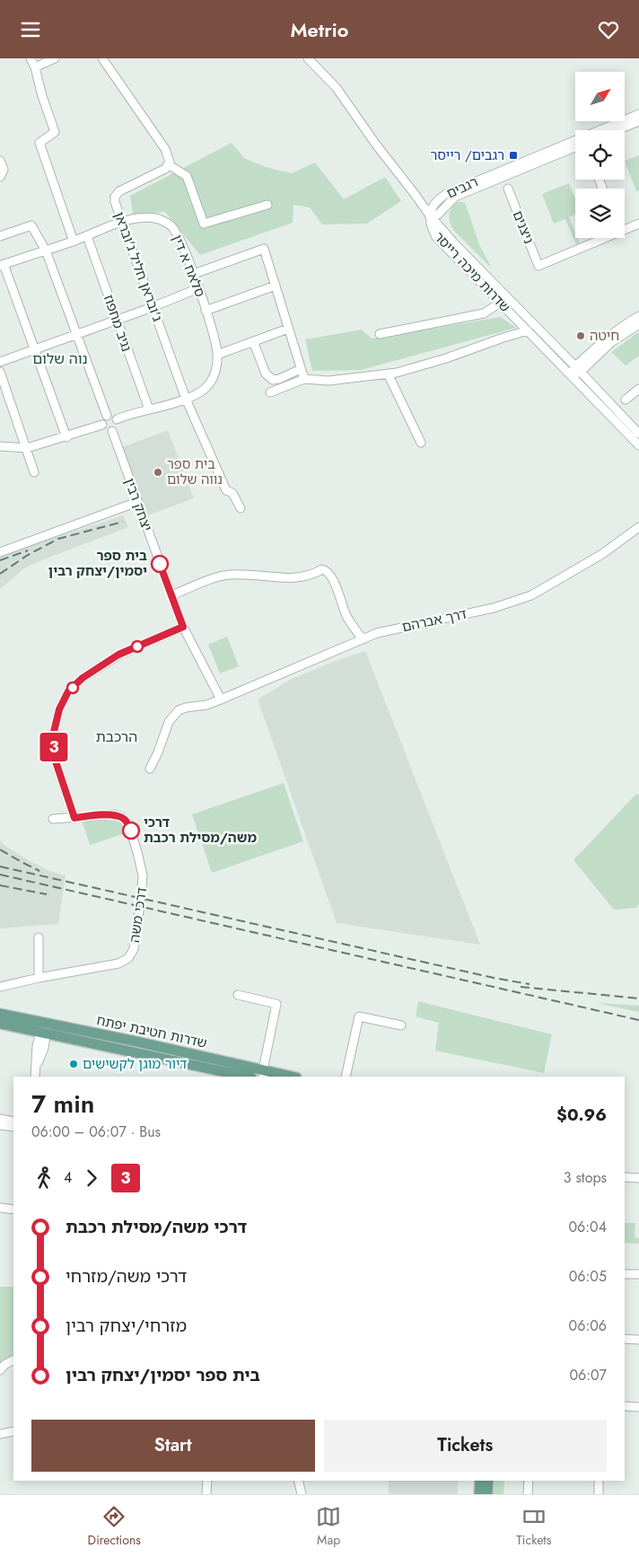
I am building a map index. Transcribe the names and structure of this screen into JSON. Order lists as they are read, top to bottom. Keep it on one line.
{"streets":{"main road":["שדרות חטיבת יפתח"],"street":["רגבים","ניצנים","סלאח א דין","ג'ובראן חליל ג'ובראן","שדרות מיכה רייסר","נגיב מחפוז","יצחק רבין","דרך אברהם","דרכי משה"]},"crossings":[["רגבים","שדרות מיכה רייסר"],["סלאח א דין","ג'ובראן חליל ג'ובראן"],["סלאח א דין","נגיב מחפוז"],["סלאח א דין","יצחק רבין"],["יצחק רבין","דרך אברהם"]],"districts":["נוה שלום","הרכבת"],"places":{"transit":["רגבים/ רייסר"],"other":["חיטה","בית ספר נווה שלום","בית ספר יסמין/יצחק רבין","דרכי משה/מסילת רכבת","דיור מוגן לקשישים"]},"lines":["bus line 3"],"north":"top right","page":{"header":"Metrio","on_map":"3","heading":["7 min","06:00 – 06:07 · Bus","$0.96"],"legs":["4","3","3 stops"],"list":[{"name":"דרכי משה/מסילת רכבת","value":"06:04"},{"name":"דרכי משה/מזרחי","value":"06:05"},{"name":"מזרחי/יצחק רבין","value":"06:06"},{"name":"בית ספר יסמין/יצחק רבין","value":"06:07"}],"buttons":["Start","Tickets"],"tabs":["Directions","Map","Tickets"]}}
